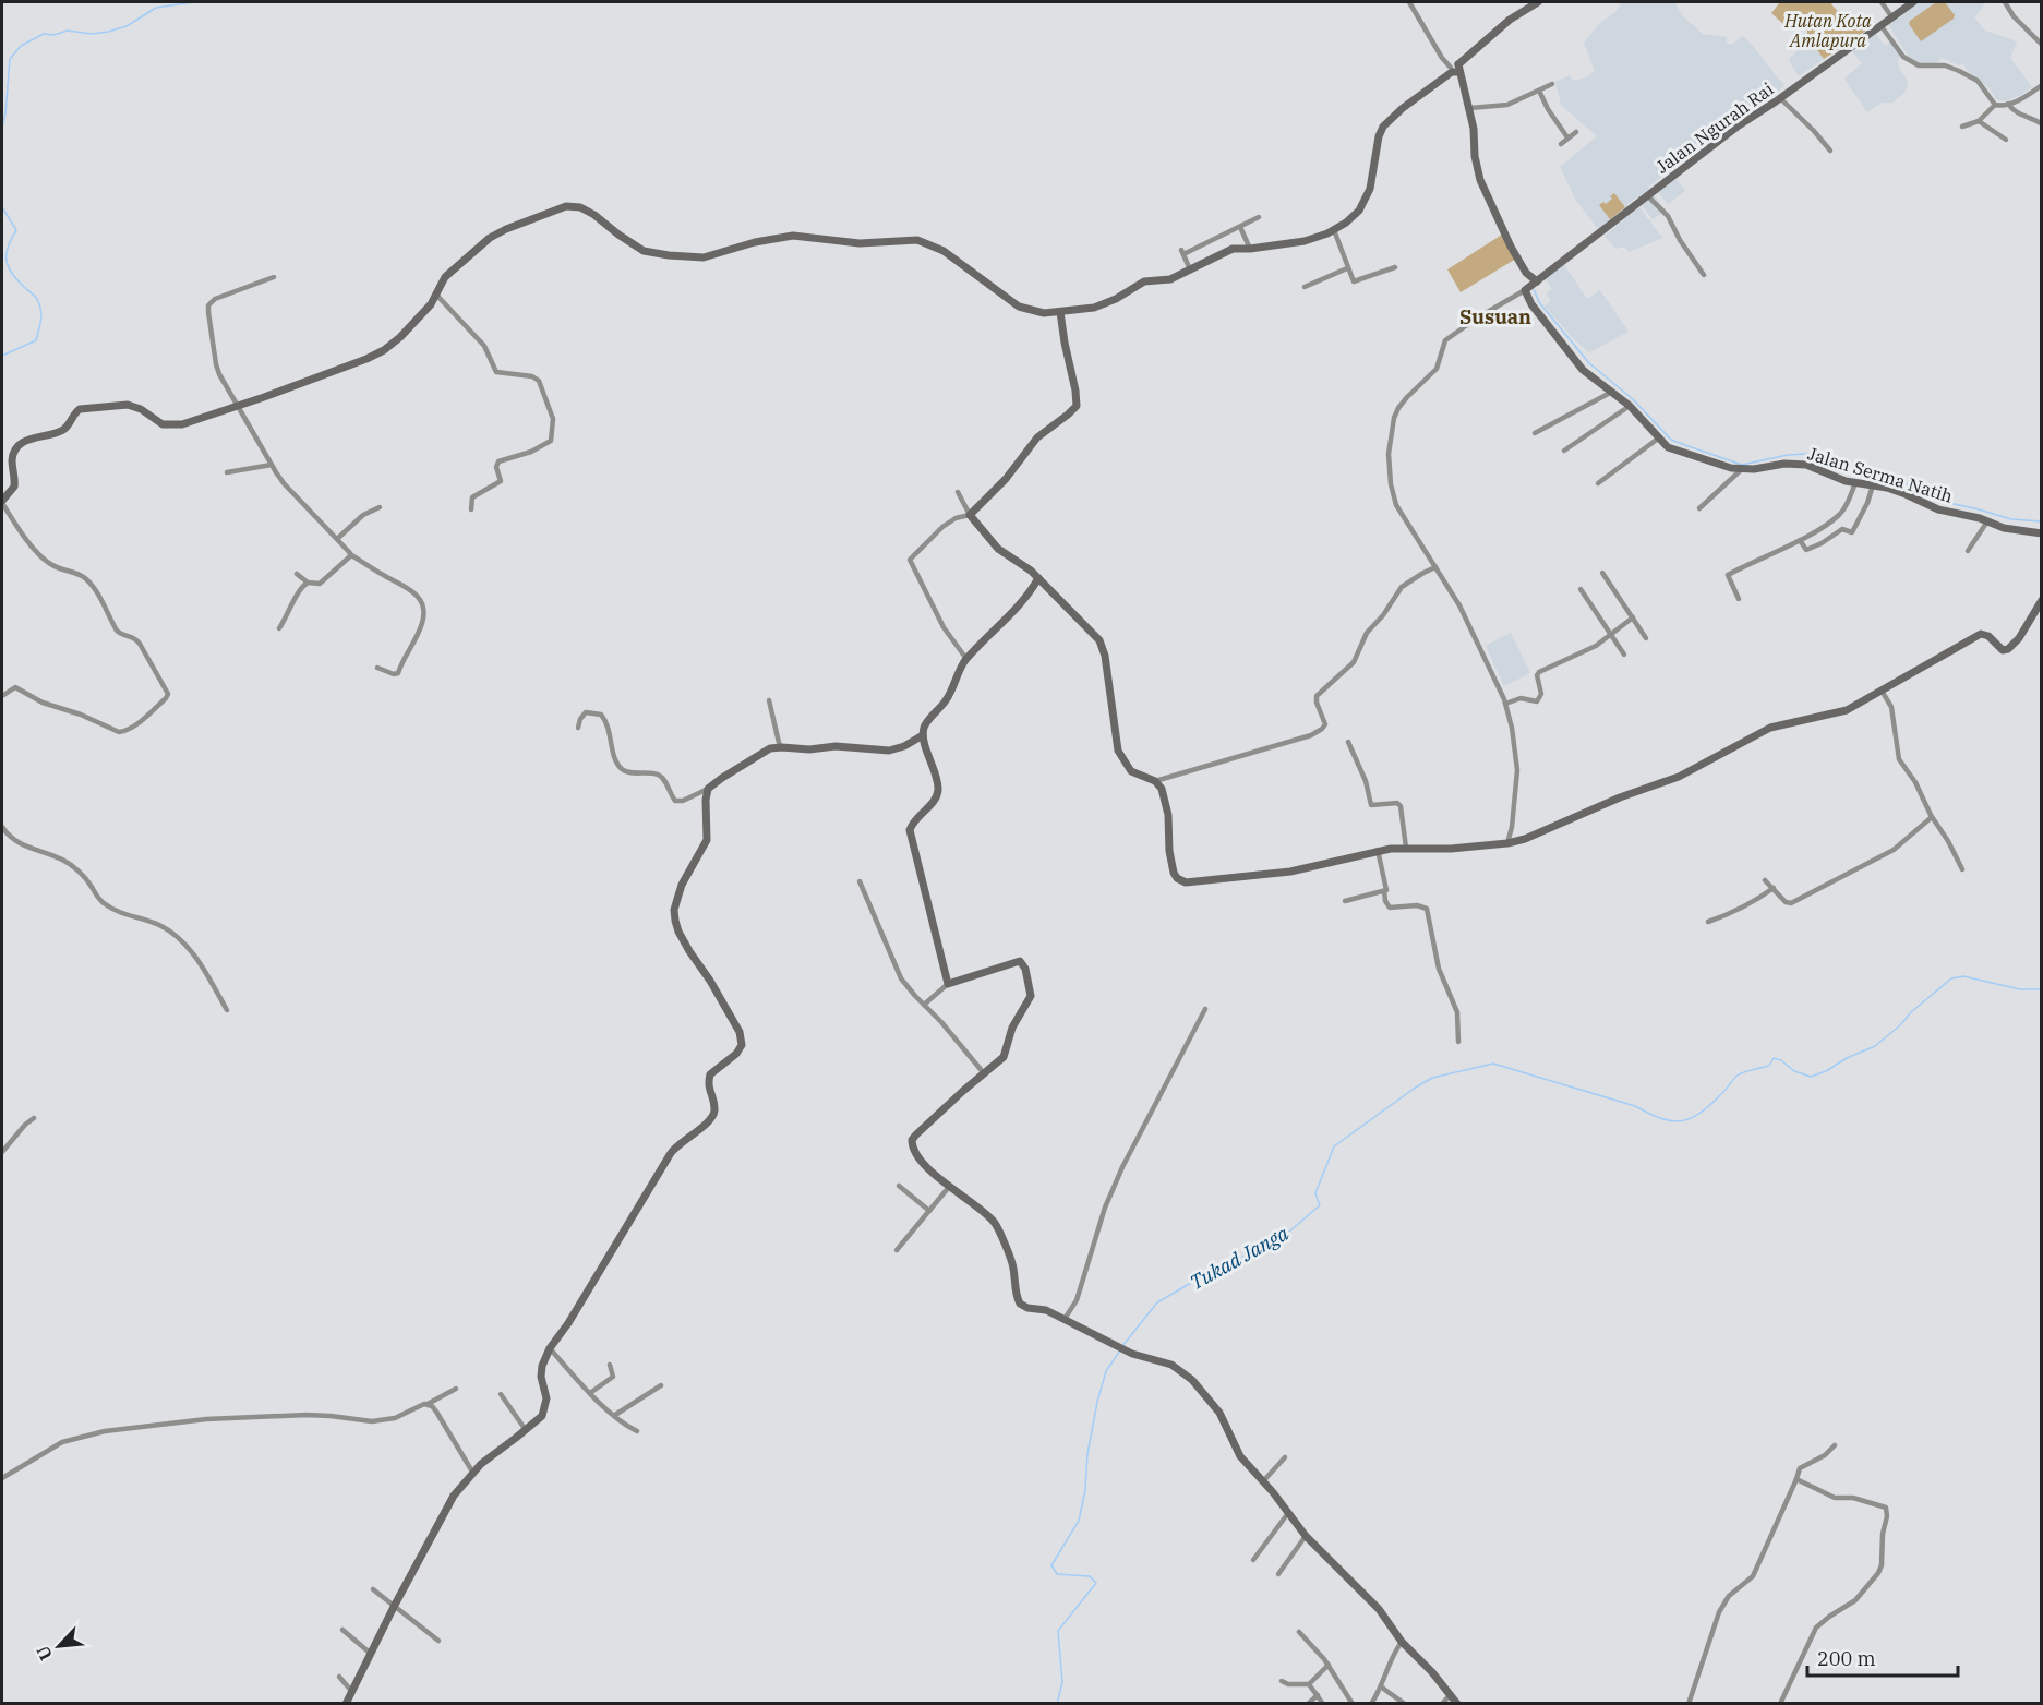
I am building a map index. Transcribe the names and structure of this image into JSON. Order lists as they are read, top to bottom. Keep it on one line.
{"streets":{"street":["Jalan Ngurah Rai","Jalan Serma Natih"]},"districts":["Susuan"],"water":["Tukad Janga"],"parks":["Hutan Kota Amlapura"],"scale_bar":"200 m","north":"bottom left"}
